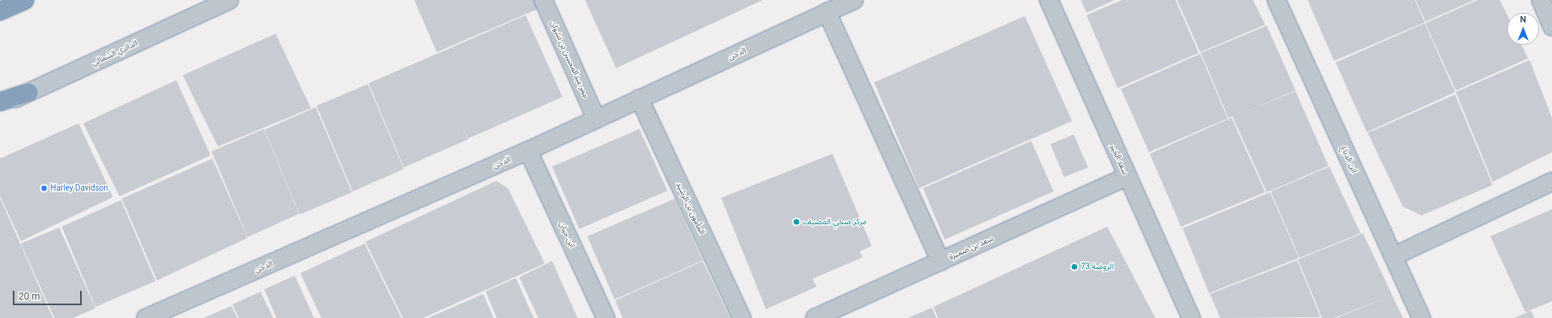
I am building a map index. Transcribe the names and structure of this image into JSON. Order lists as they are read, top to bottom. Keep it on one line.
{"streets":{"street":["الدائري الشمالي","الدخن","ممر عبدالمحسن بن نشوان","سعد الخير","ابن الدباغ","المأمون بن الرشيد","ابن حيان","سعد بن ضميرة"]},"crossings":[["الدخن","ممر عبدالمحسن بن نشوان"],["الدخن","المأمون بن الرشيد"],["الدخن","ابن حيان"],["سعد الخير","سعد بن ضميرة"]],"places":["Harley Davidson","مركز صحي المصيف","الروضة 73"],"scale_bar":"20 m","north":"top"}
